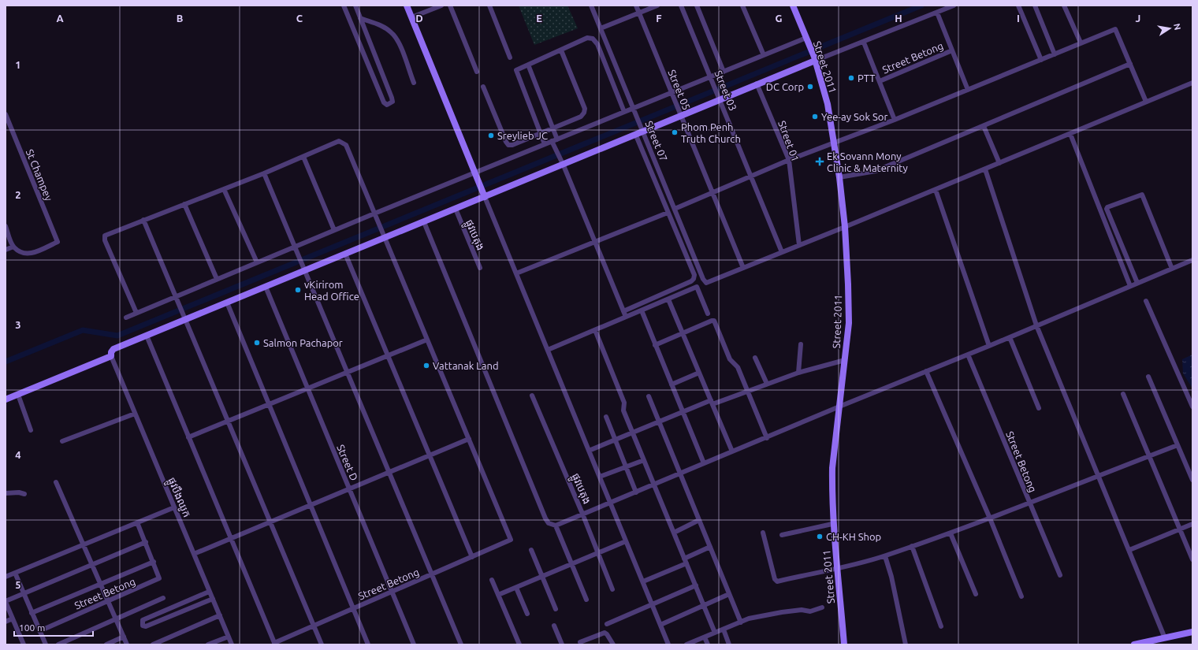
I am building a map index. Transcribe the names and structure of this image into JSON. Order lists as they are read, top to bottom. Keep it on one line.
{"streets":{"street":["Street Betong","Street 2011","Street 05","Street 03","Street 07","Street 01","ផ្លូវបេតុង","Street D","ផ្លូវបឹងឈូក"]},"crossings":[["Street Betong","Street D"],["Street 05","Street 07"]],"places":{"other":["PTT","DC Corp","Yee-ay Sok Sor","Phom Penh Truth Church","Sreylieb JC","vKirirom Head Office","Salmon Pachapor","Vattanak Land","CH-KH Shop"],"health":["Ek Sovann Mony Clinic & Maternity"]},"scale_bar":"100 m","north":"right","grid":{"columns":["A","B","C","D","E","F","G","H","I","J"],"rows":["1","2","3","4","5"]}}
